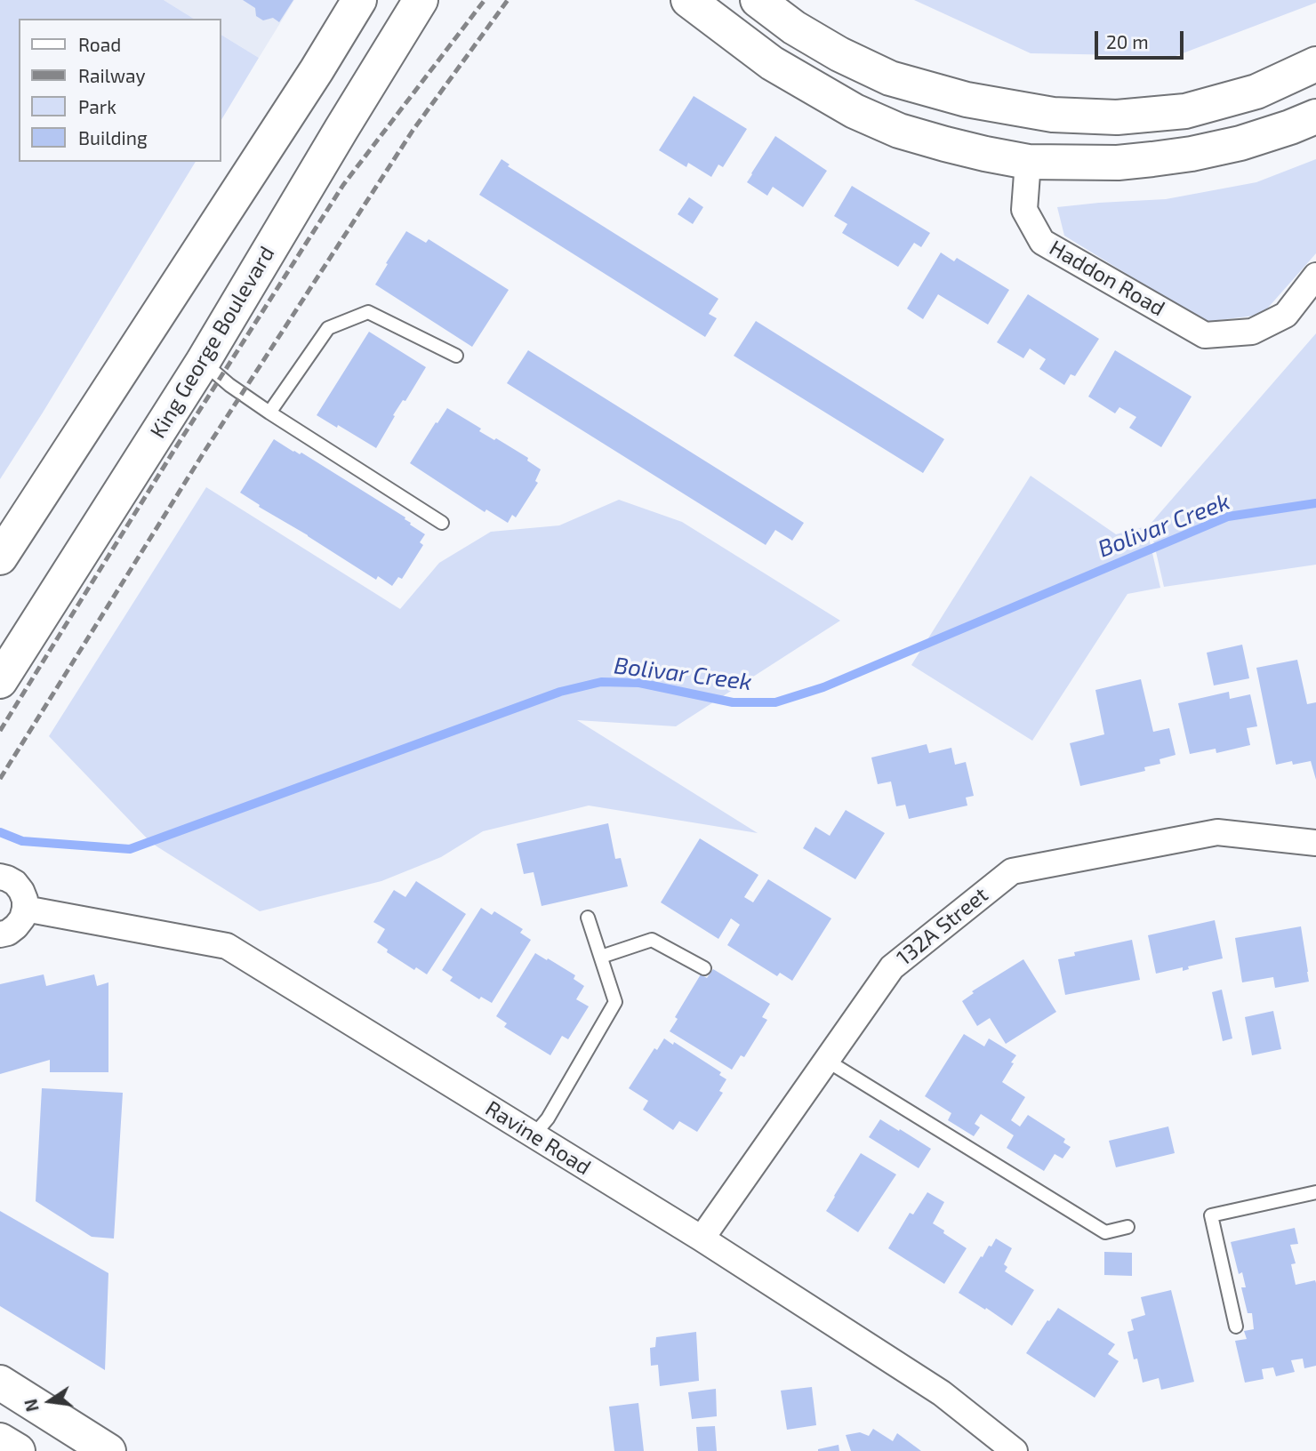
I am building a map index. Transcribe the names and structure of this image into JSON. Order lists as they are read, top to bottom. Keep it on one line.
{"streets":{"main road":["King George Boulevard"],"street":["Haddon Road","132A Street","Ravine Road"]},"crossings":[["132A Street","Ravine Road"]],"water":["Bolivar Creek"],"legend":["Road","Railway","Park","Building"],"scale_bar":"20 m","north":"left"}
